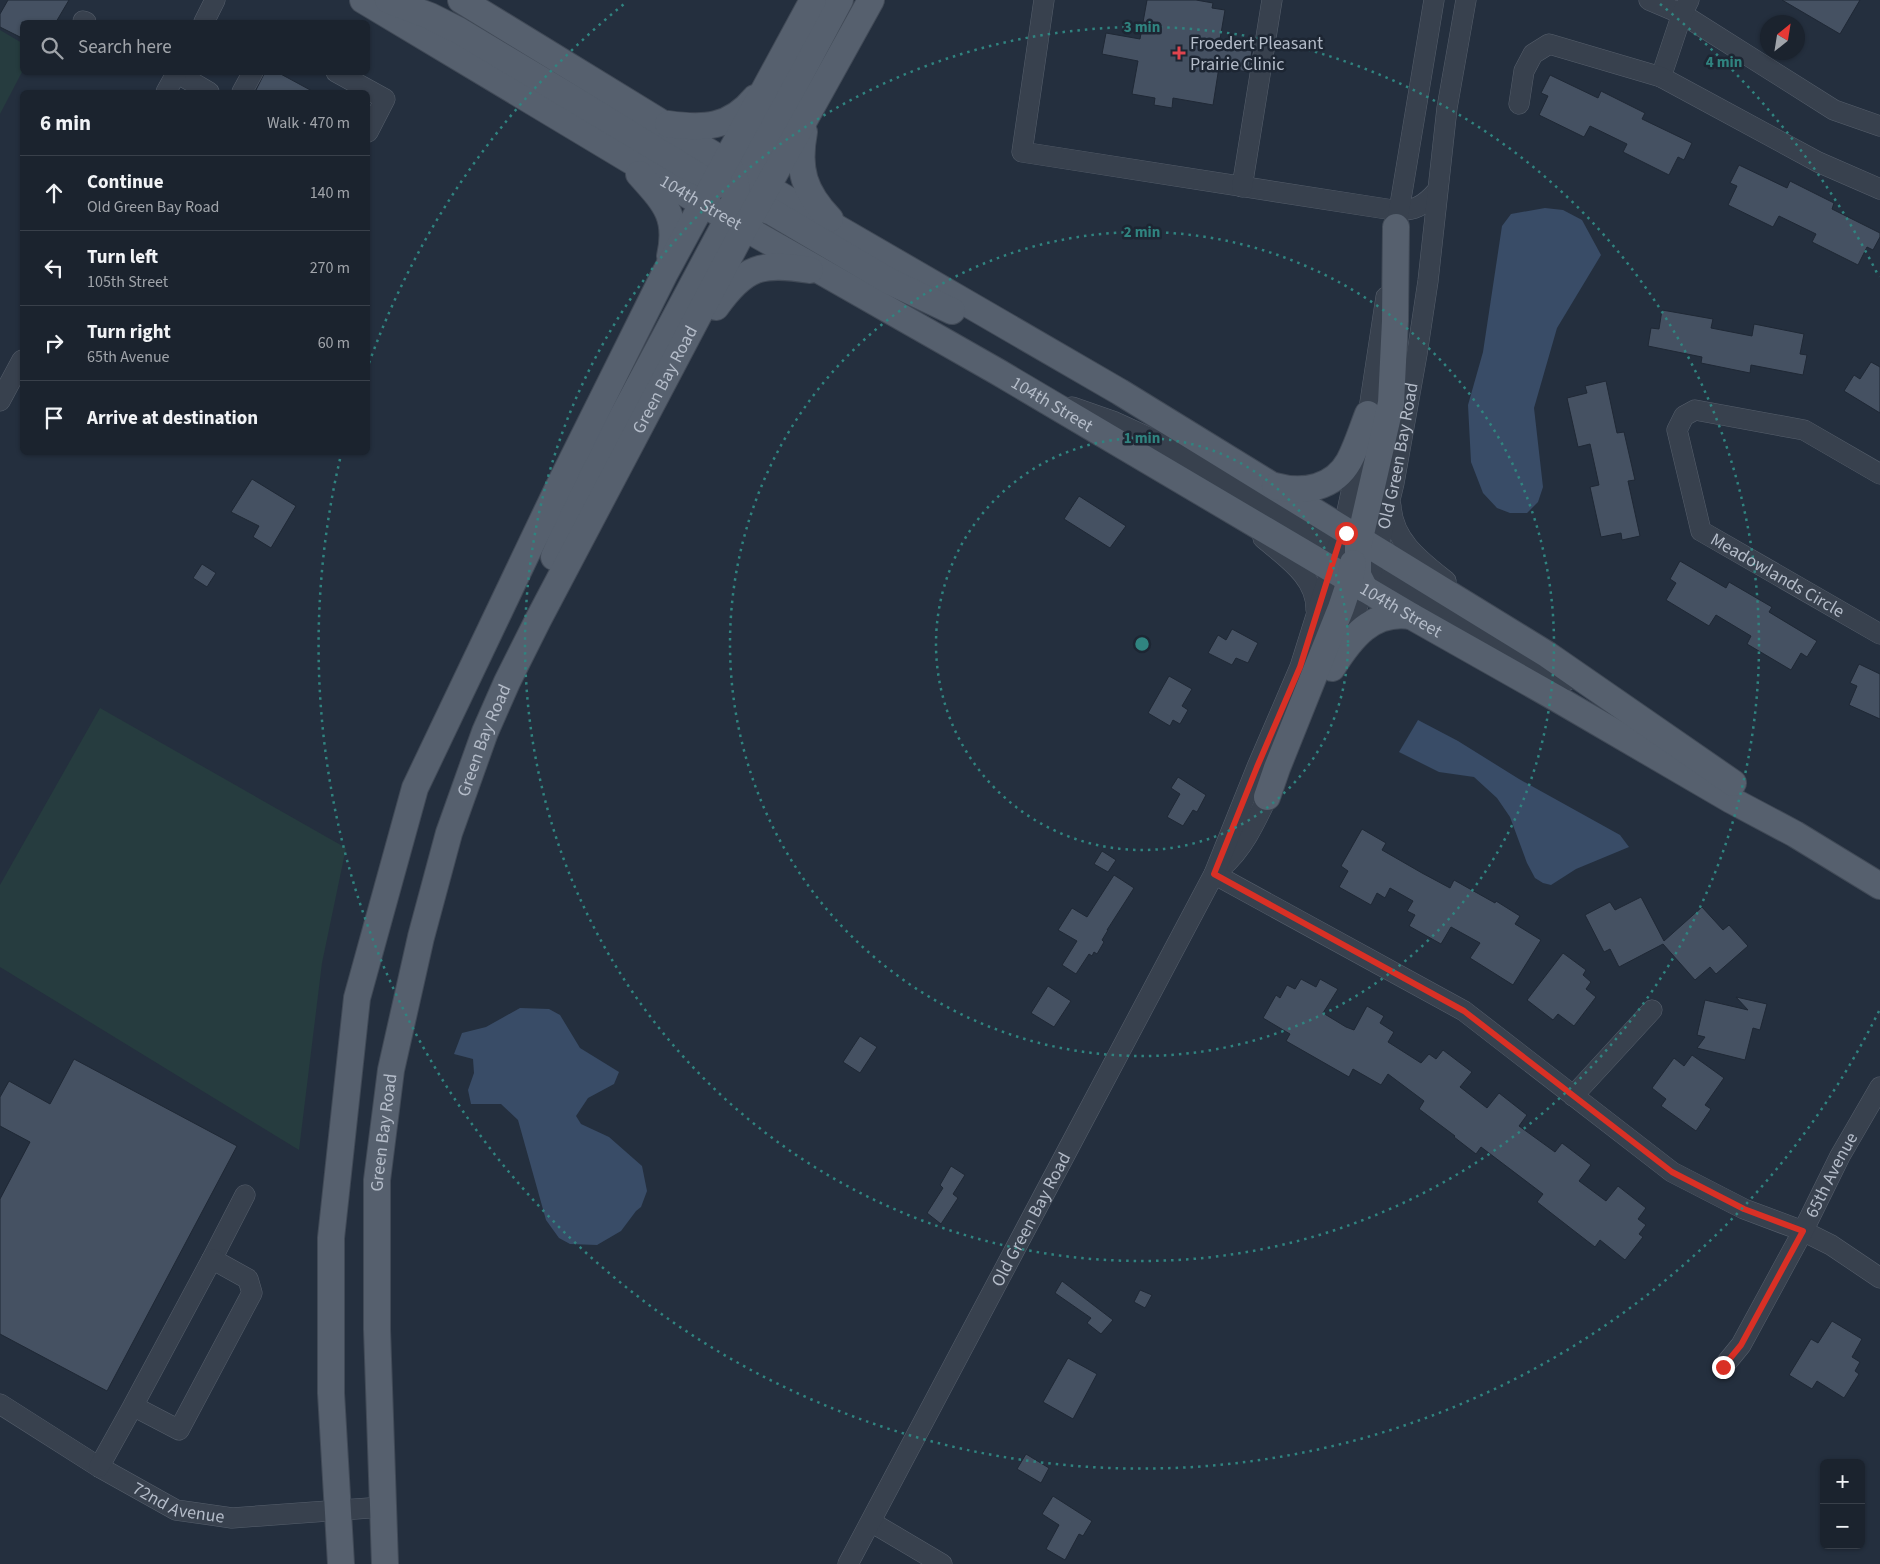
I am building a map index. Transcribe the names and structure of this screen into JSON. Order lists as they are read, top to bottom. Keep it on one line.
{"streets":{"main road":["104th Street","Green Bay Road"],"street":["Old Green Bay Road","Meadowlands Circle","65th Avenue","72nd Avenue"]},"crossings":[["104th Street","Green Bay Road"],["104th Street","Old Green Bay Road"],["Green Bay Road","72nd Avenue"]],"places":{"health":["Froedert Pleasant Prairie Clinic"]},"north":"top right","page":{"search":"Search here","heading":["6 min","Walk · 470 m"],"list":[["Continue","Old Green Bay Road","140 m"],["Turn left","105th Street","270 m"],["Turn right","65th Avenue","60 m"],"Arrive at destination"],"map_buttons":["+","−"]},"rings":["3 min","4 min","2 min","1 min"]}
